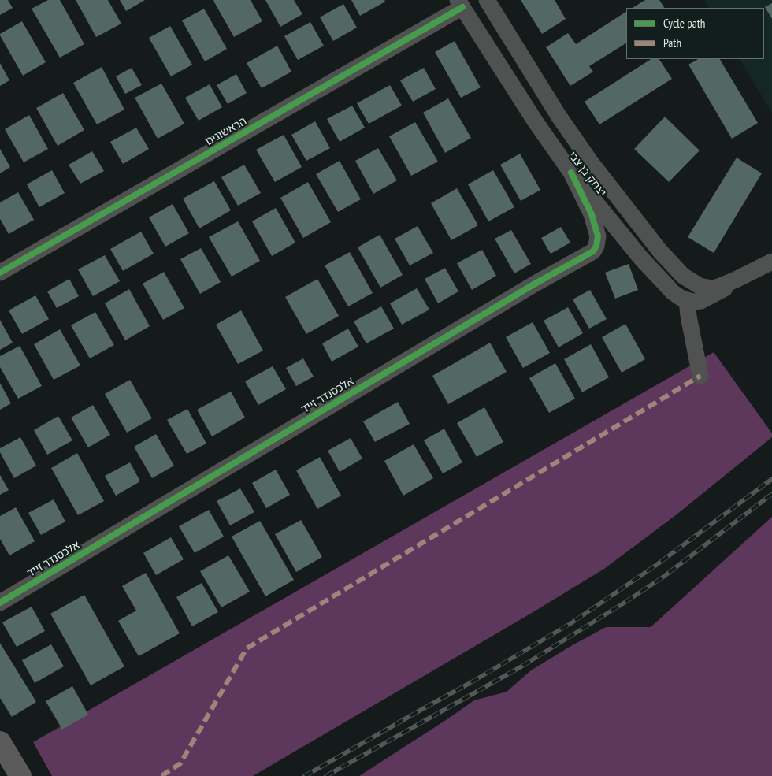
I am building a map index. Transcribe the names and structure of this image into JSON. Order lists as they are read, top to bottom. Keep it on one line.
{"streets":{"street":["הראשונים","יצחק בן צבי","אלכסנדר זייד"]},"crossings":[["הראשונים","יצחק בן צבי"],["יצחק בן צבי","אלכסנדר זייד"]],"legend":["Cycle path","Path"]}
